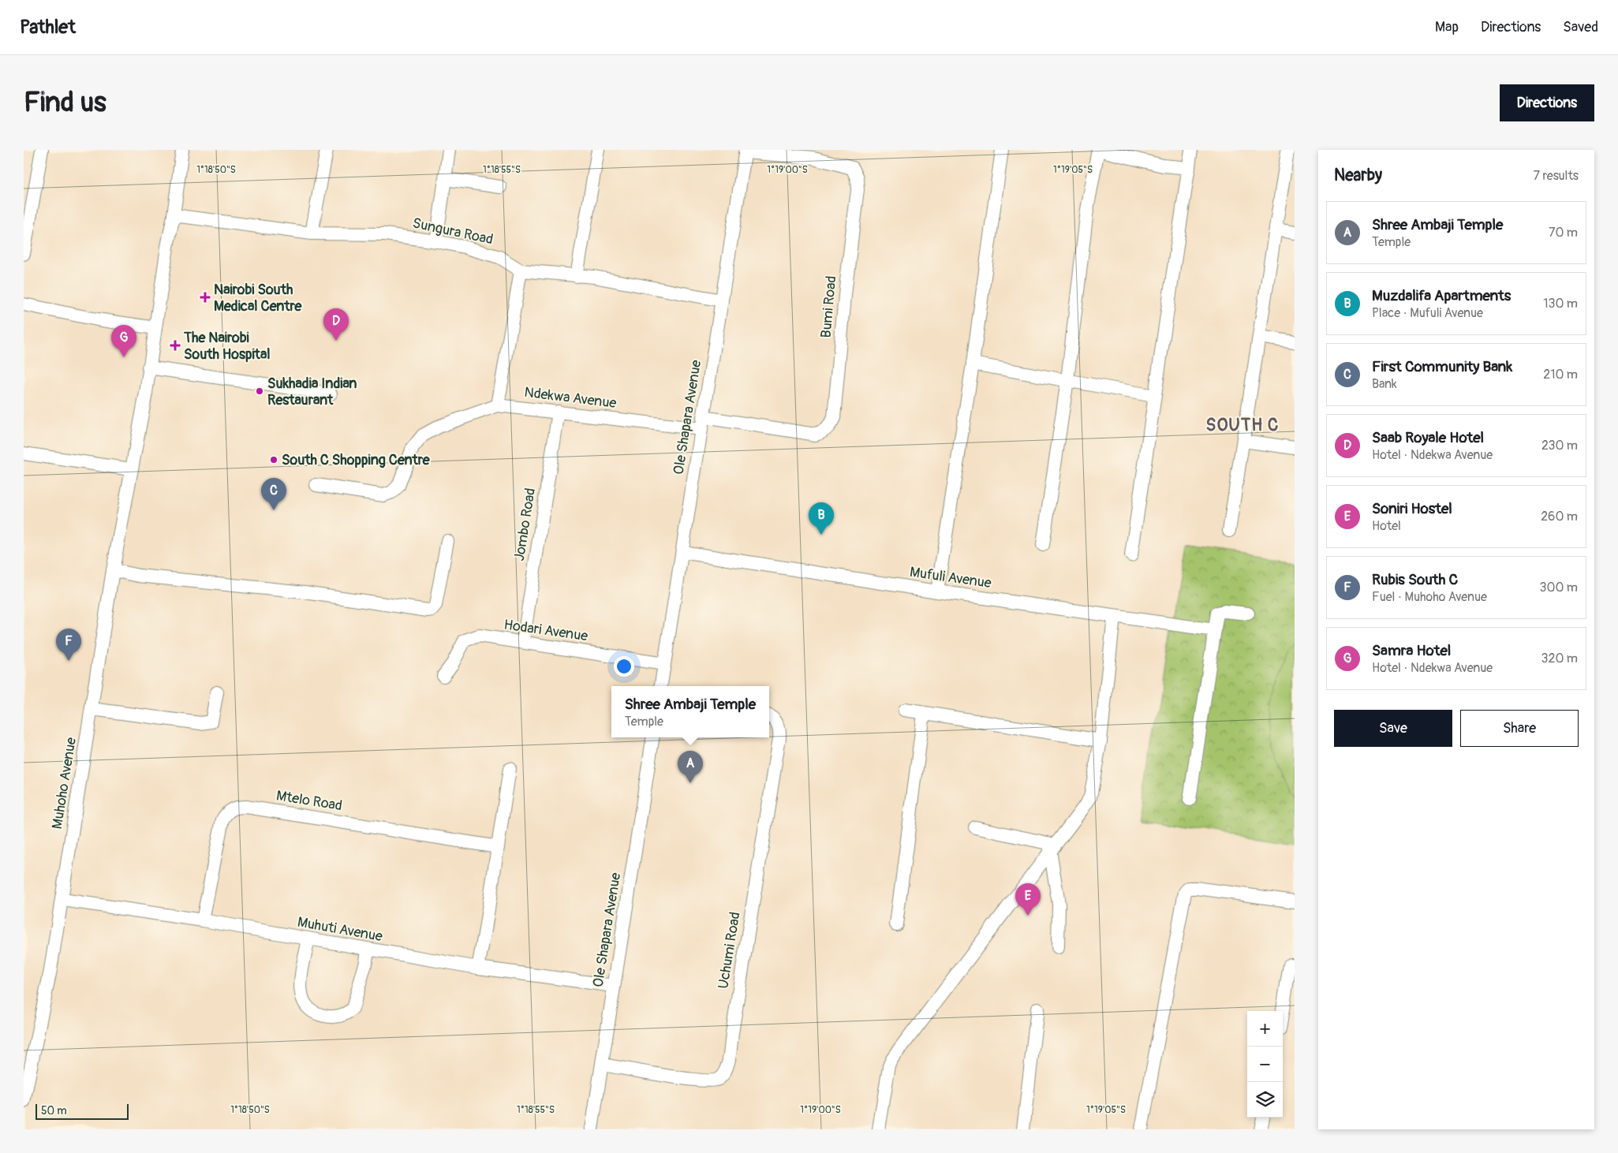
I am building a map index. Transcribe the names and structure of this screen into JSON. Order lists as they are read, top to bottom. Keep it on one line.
{"streets":{"street":["Sungura Road","Bumi Road","Ndekwa Avenue","Ole Shapara Avenue","Jombo Road","Mufuli Avenue","Hodari Avenue","Muhoho Avenue","Mtelo Road","Muhuti Avenue","Uchumi Road"]},"crossings":[["Sungura Road","Ole Shapara Avenue"],["Sungura Road","Muhoho Avenue"],["Bumi Road","Ndekwa Avenue"],["Bumi Road","Ole Shapara Avenue"],["Ndekwa Avenue","Ole Shapara Avenue"],["Ndekwa Avenue","Jombo Road"],["Ole Shapara Avenue","Mufuli Avenue"],["Ole Shapara Avenue","Hodari Avenue"],["Ole Shapara Avenue","Muhuti Avenue"],["Ole Shapara Avenue","Uchumi Road"],["Jombo Road","Hodari Avenue"],["Muhoho Avenue","Muhuti Avenue"],["Mtelo Road","Muhuti Avenue"]],"districts":["SOUTH C"],"places":{"health":["Nairobi South Medical Centre","The Nairobi South Hospital"],"other":["Sukhadia Indian Restaurant","South C Shopping Centre"]},"scale_bar":"50 m","page":{"header":"Pathlet","nav":["Map","Directions","Saved"],"buttons":["Directions",["Save","Share"]],"title":"Find us","heading":["Nearby","7 results"],"list":[{"mark":"A","name":"Shree Ambaji Temple","note":"Temple","value":"70 m"},{"mark":"B","name":"Muzdalifa Apartments","note":"Place · Mufuli Avenue","value":"130 m"},{"mark":"C","name":"First Community Bank","note":"Bank","value":"210 m"},{"mark":"D","name":"Saab Royale Hotel","note":"Hotel · Ndekwa Avenue","value":"230 m"},{"mark":"E","name":"Soniri Hostel","note":"Hotel","value":"260 m"},{"mark":"F","name":"Rubis South C","note":"Fuel · Muhoho Avenue","value":"300 m"},{"mark":"G","name":"Samra Hotel","note":"Hotel · Ndekwa Avenue","value":"320 m"}],"pins":["D","G","C","B","F","A","E"],"popup":["Shree Ambaji Temple","Temple"],"map_buttons":["+","−"],"scale":"50 m"},"coordinates":["1°18'50\"S","1°18'55\"S","1°19'00\"S","1°19'05\"S"]}
